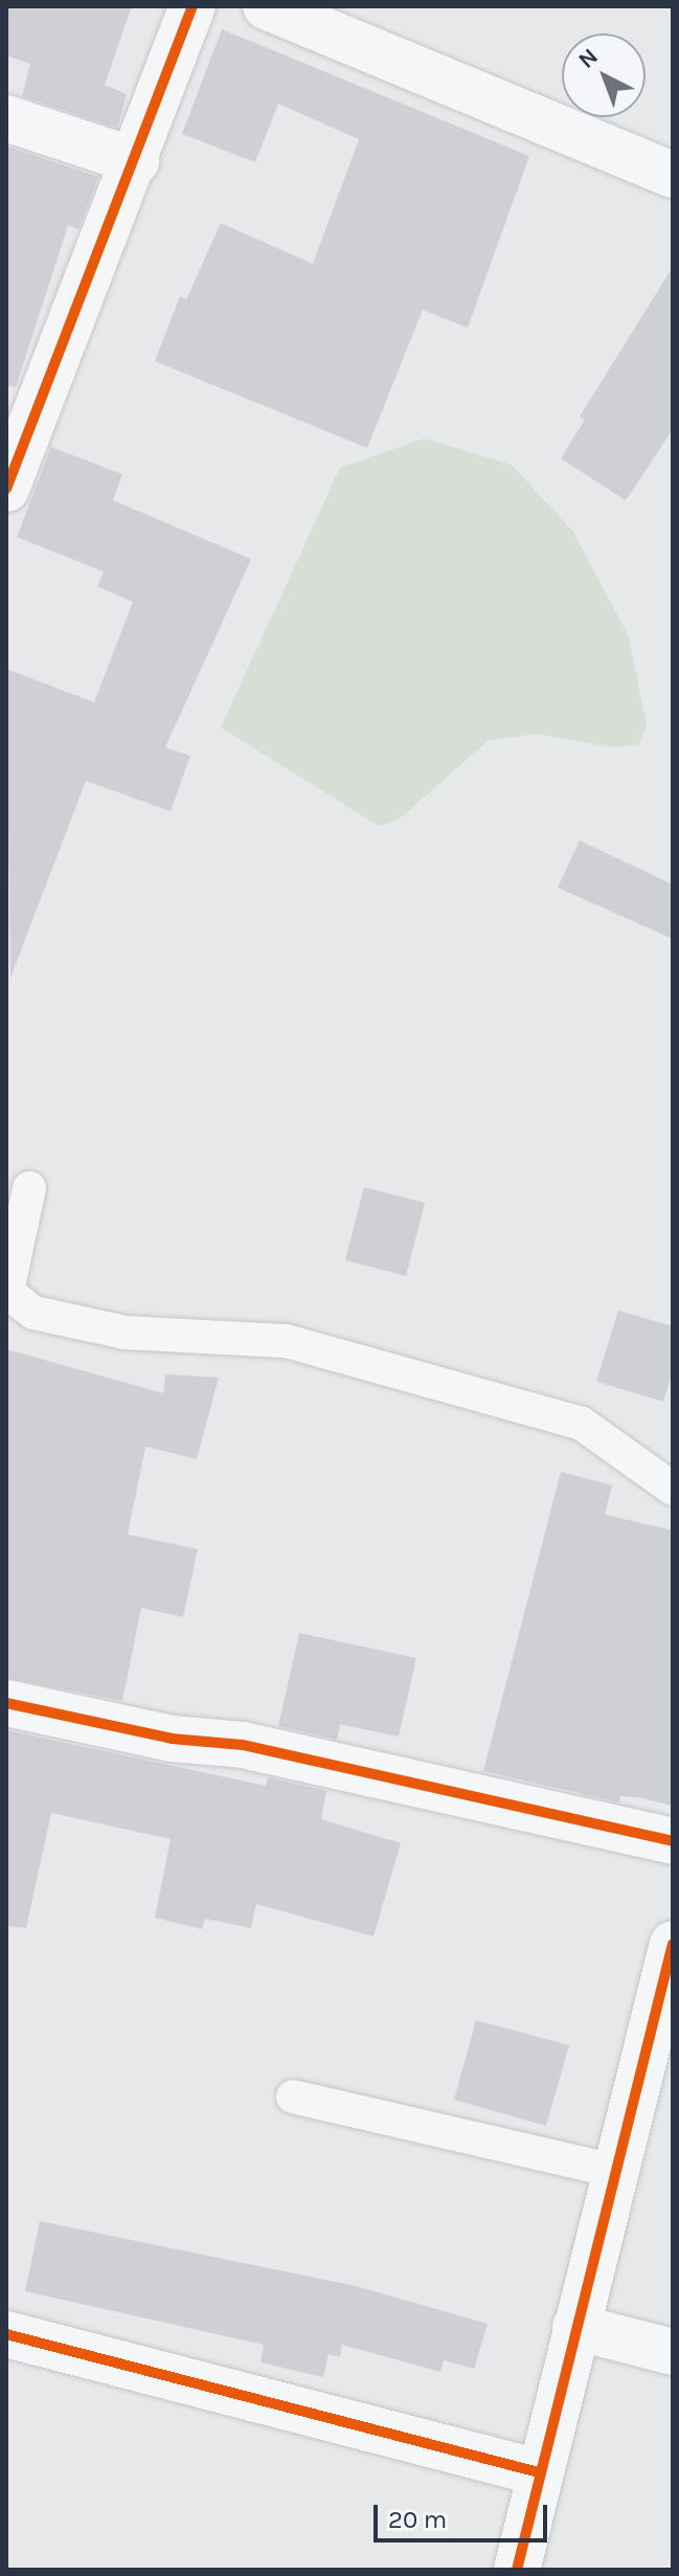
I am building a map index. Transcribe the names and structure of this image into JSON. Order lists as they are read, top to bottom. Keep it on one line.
{"scale_bar":"20 m","north":"top left"}
